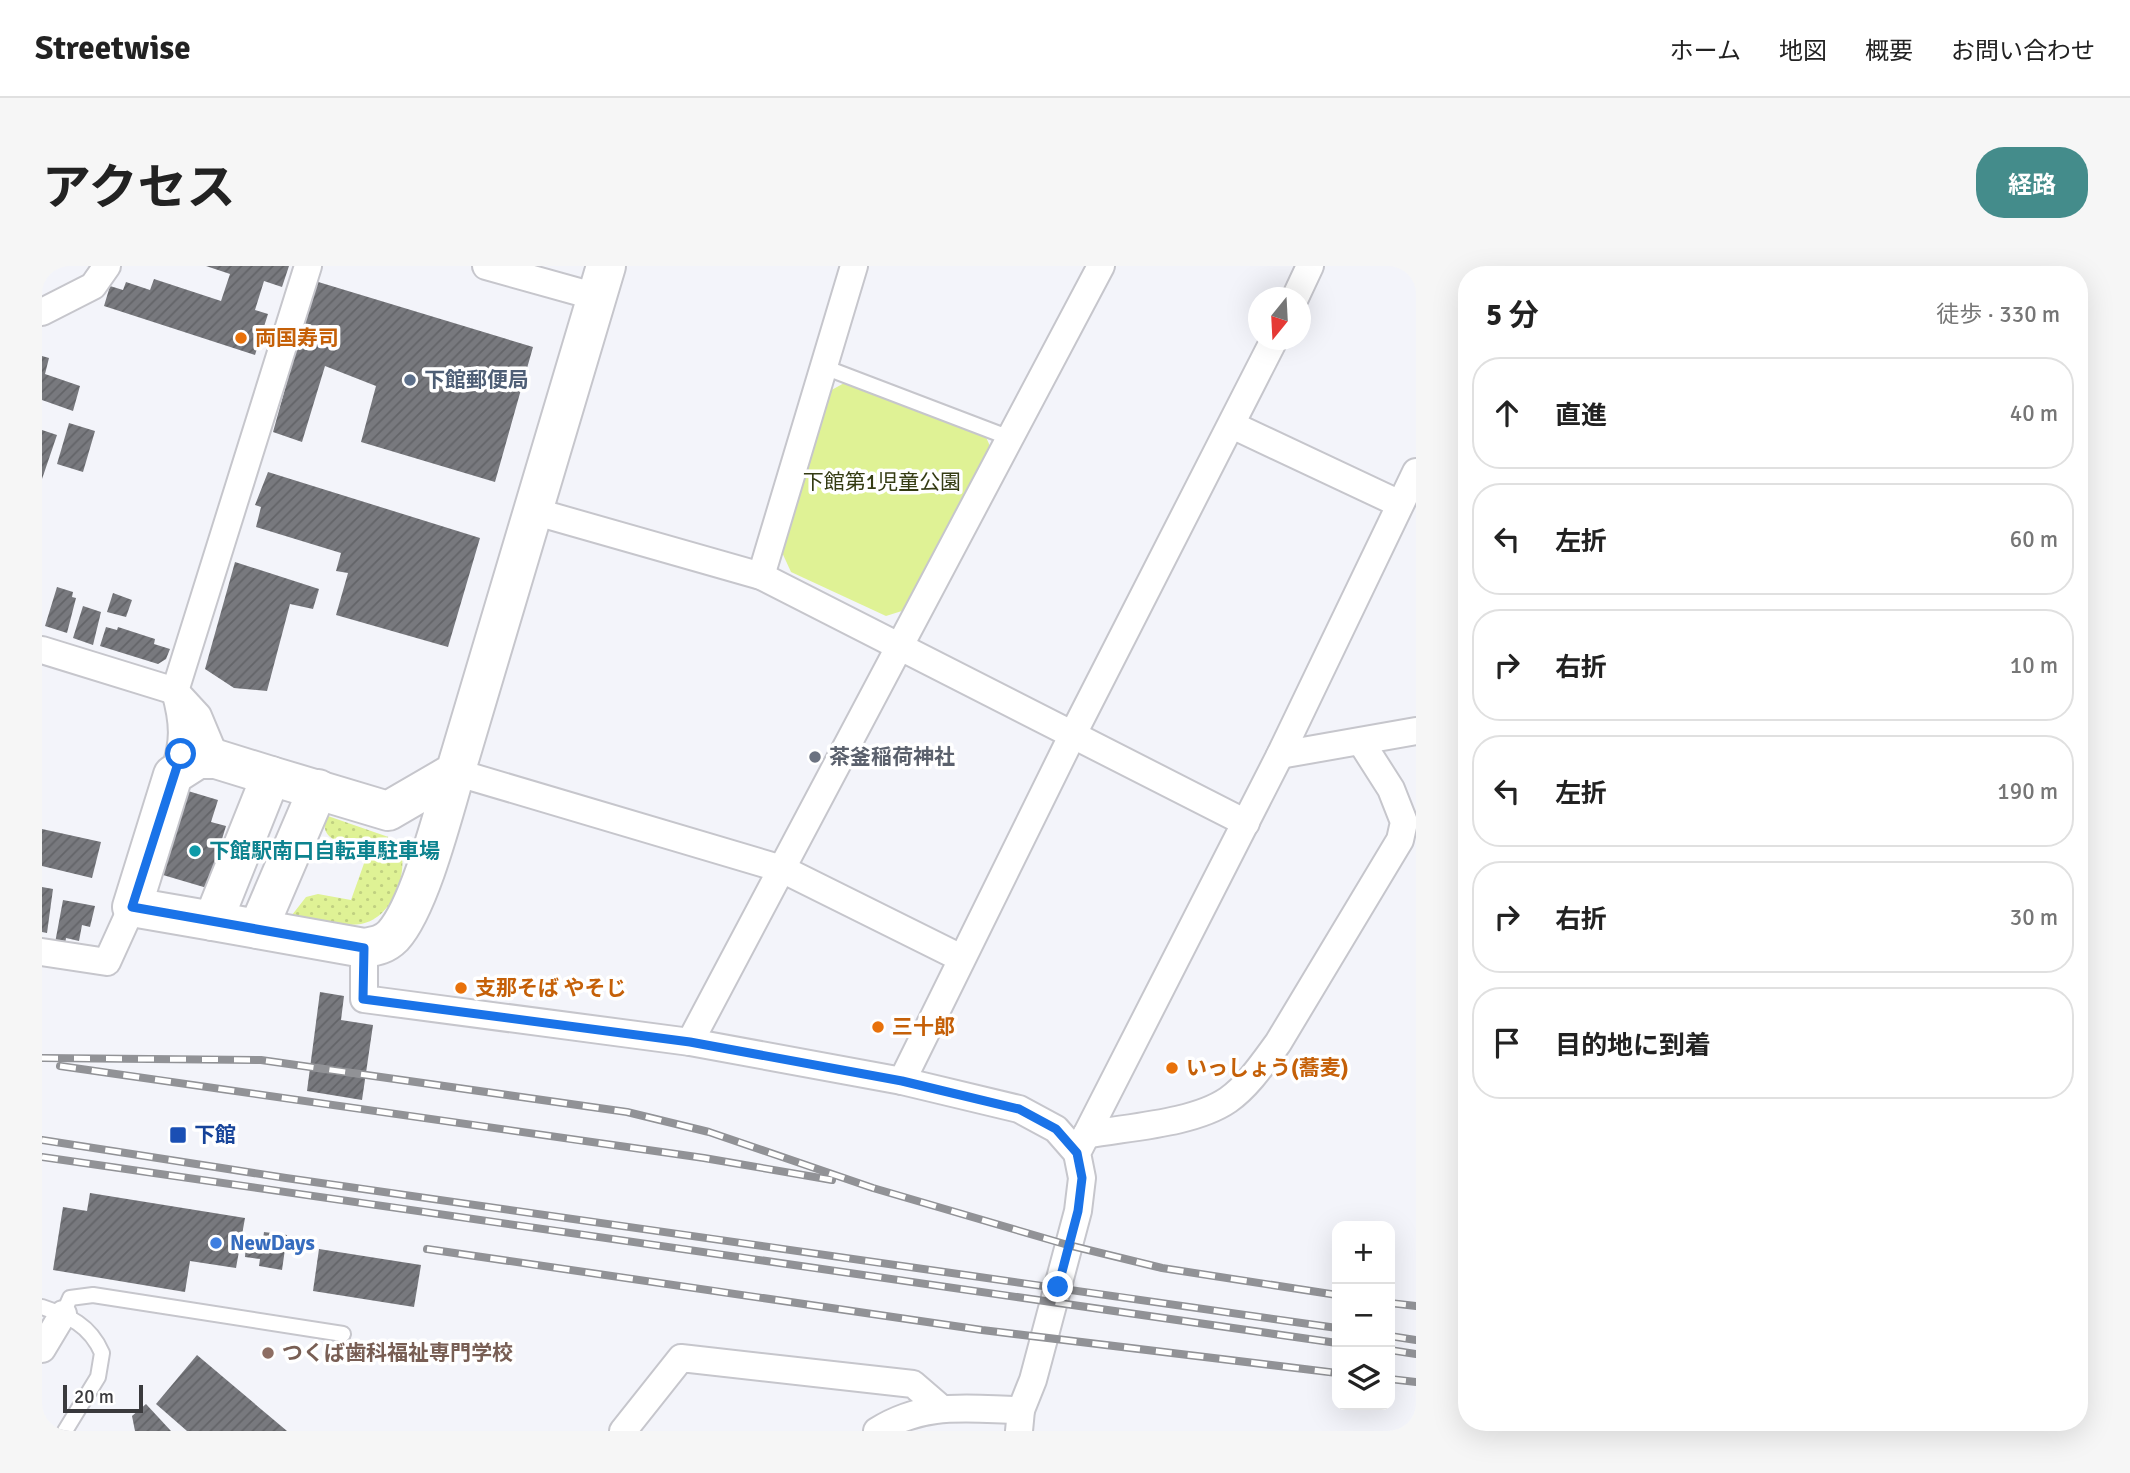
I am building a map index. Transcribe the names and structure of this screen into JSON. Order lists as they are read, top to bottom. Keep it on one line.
{"parks":["下館第1児童公園"],"places":{"other":["両国寿司","下館郵便局","茶釜稲荷神社","下館駅南口自転車駐車場","支那そば やそじ","三十郎","いっしょう(蕎麦)","NewDays","つくば歯科福祉専門学校"],"transit":["下館"]},"scale_bar":"20 m","north":"bottom","page":{"header":"Streetwise","nav":["ホーム","地図","概要","お問い合わせ"],"title":"アクセス","buttons":"経路","heading":["5 分","徒歩 · 330 m"],"list":[["直進","40 m"],["左折","60 m"],["右折","10 m"],["左折","190 m"],["右折","30 m"],"目的地に到着"],"map_buttons":["+","−"],"scale":"20 m"}}
